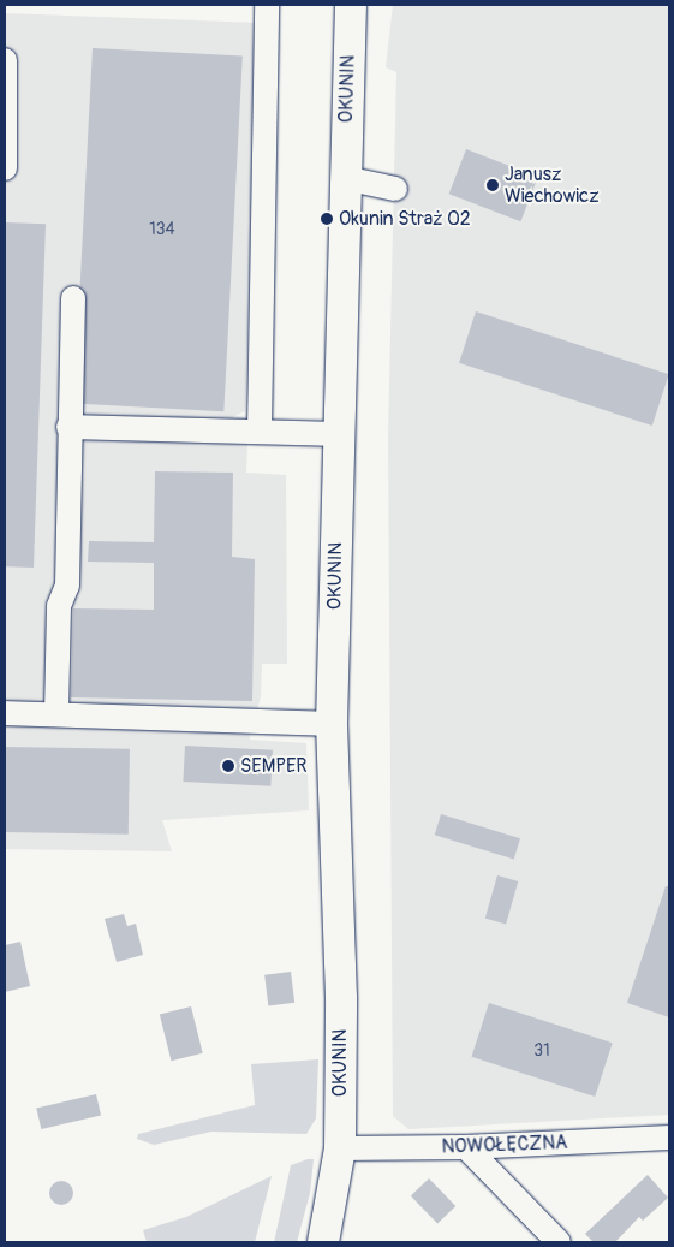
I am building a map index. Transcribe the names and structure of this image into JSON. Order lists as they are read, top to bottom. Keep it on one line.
{"streets":{"main road":["OKUNIN"],"street":["NOWOŁĘCZNA"]},"crossings":[["OKUNIN","NOWOŁĘCZNA"]],"places":["Janusz Wiechowicz","Okunin Straż 02","SEMPER"],"house_numbers":["134","31"]}
